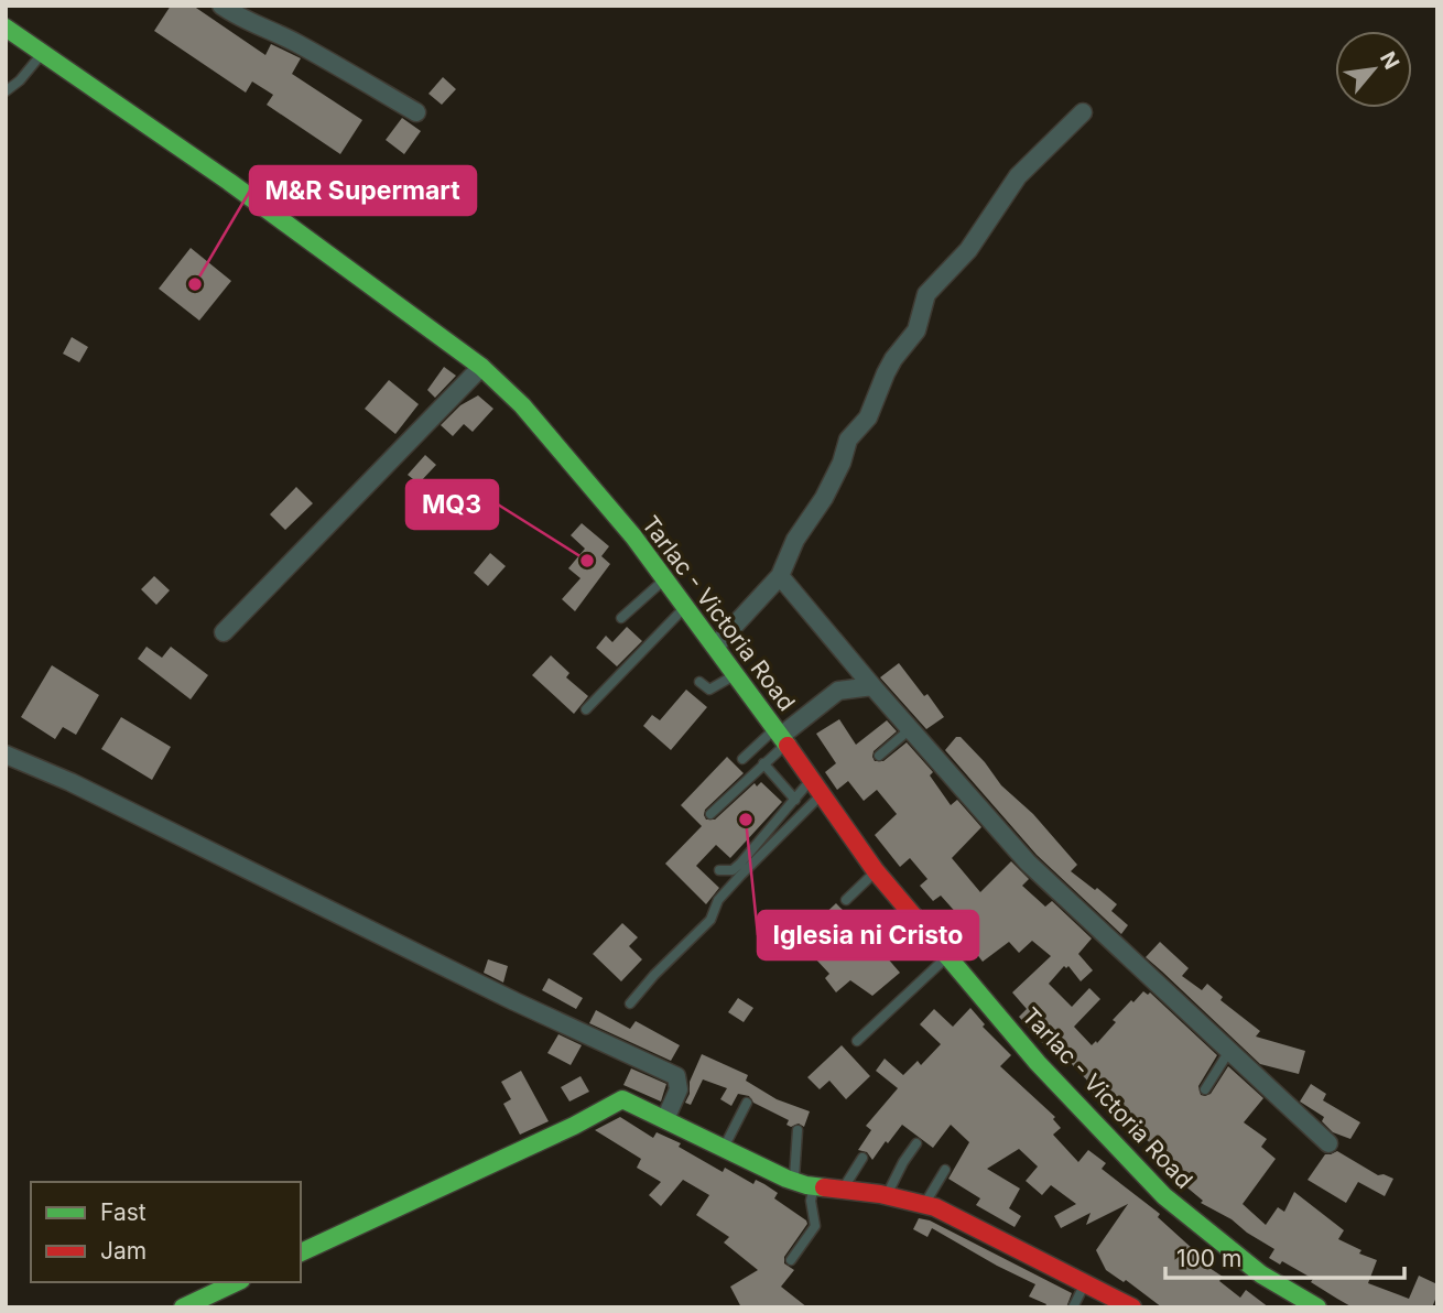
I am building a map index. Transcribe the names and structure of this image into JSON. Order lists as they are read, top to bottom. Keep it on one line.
{"streets":{"main road":["Tarlac - Victoria Road"]},"places":["M&R Supermart","MQ3","Iglesia ni Cristo"],"legend":["Fast","Jam"],"scale_bar":"100 m","north":"top right"}
